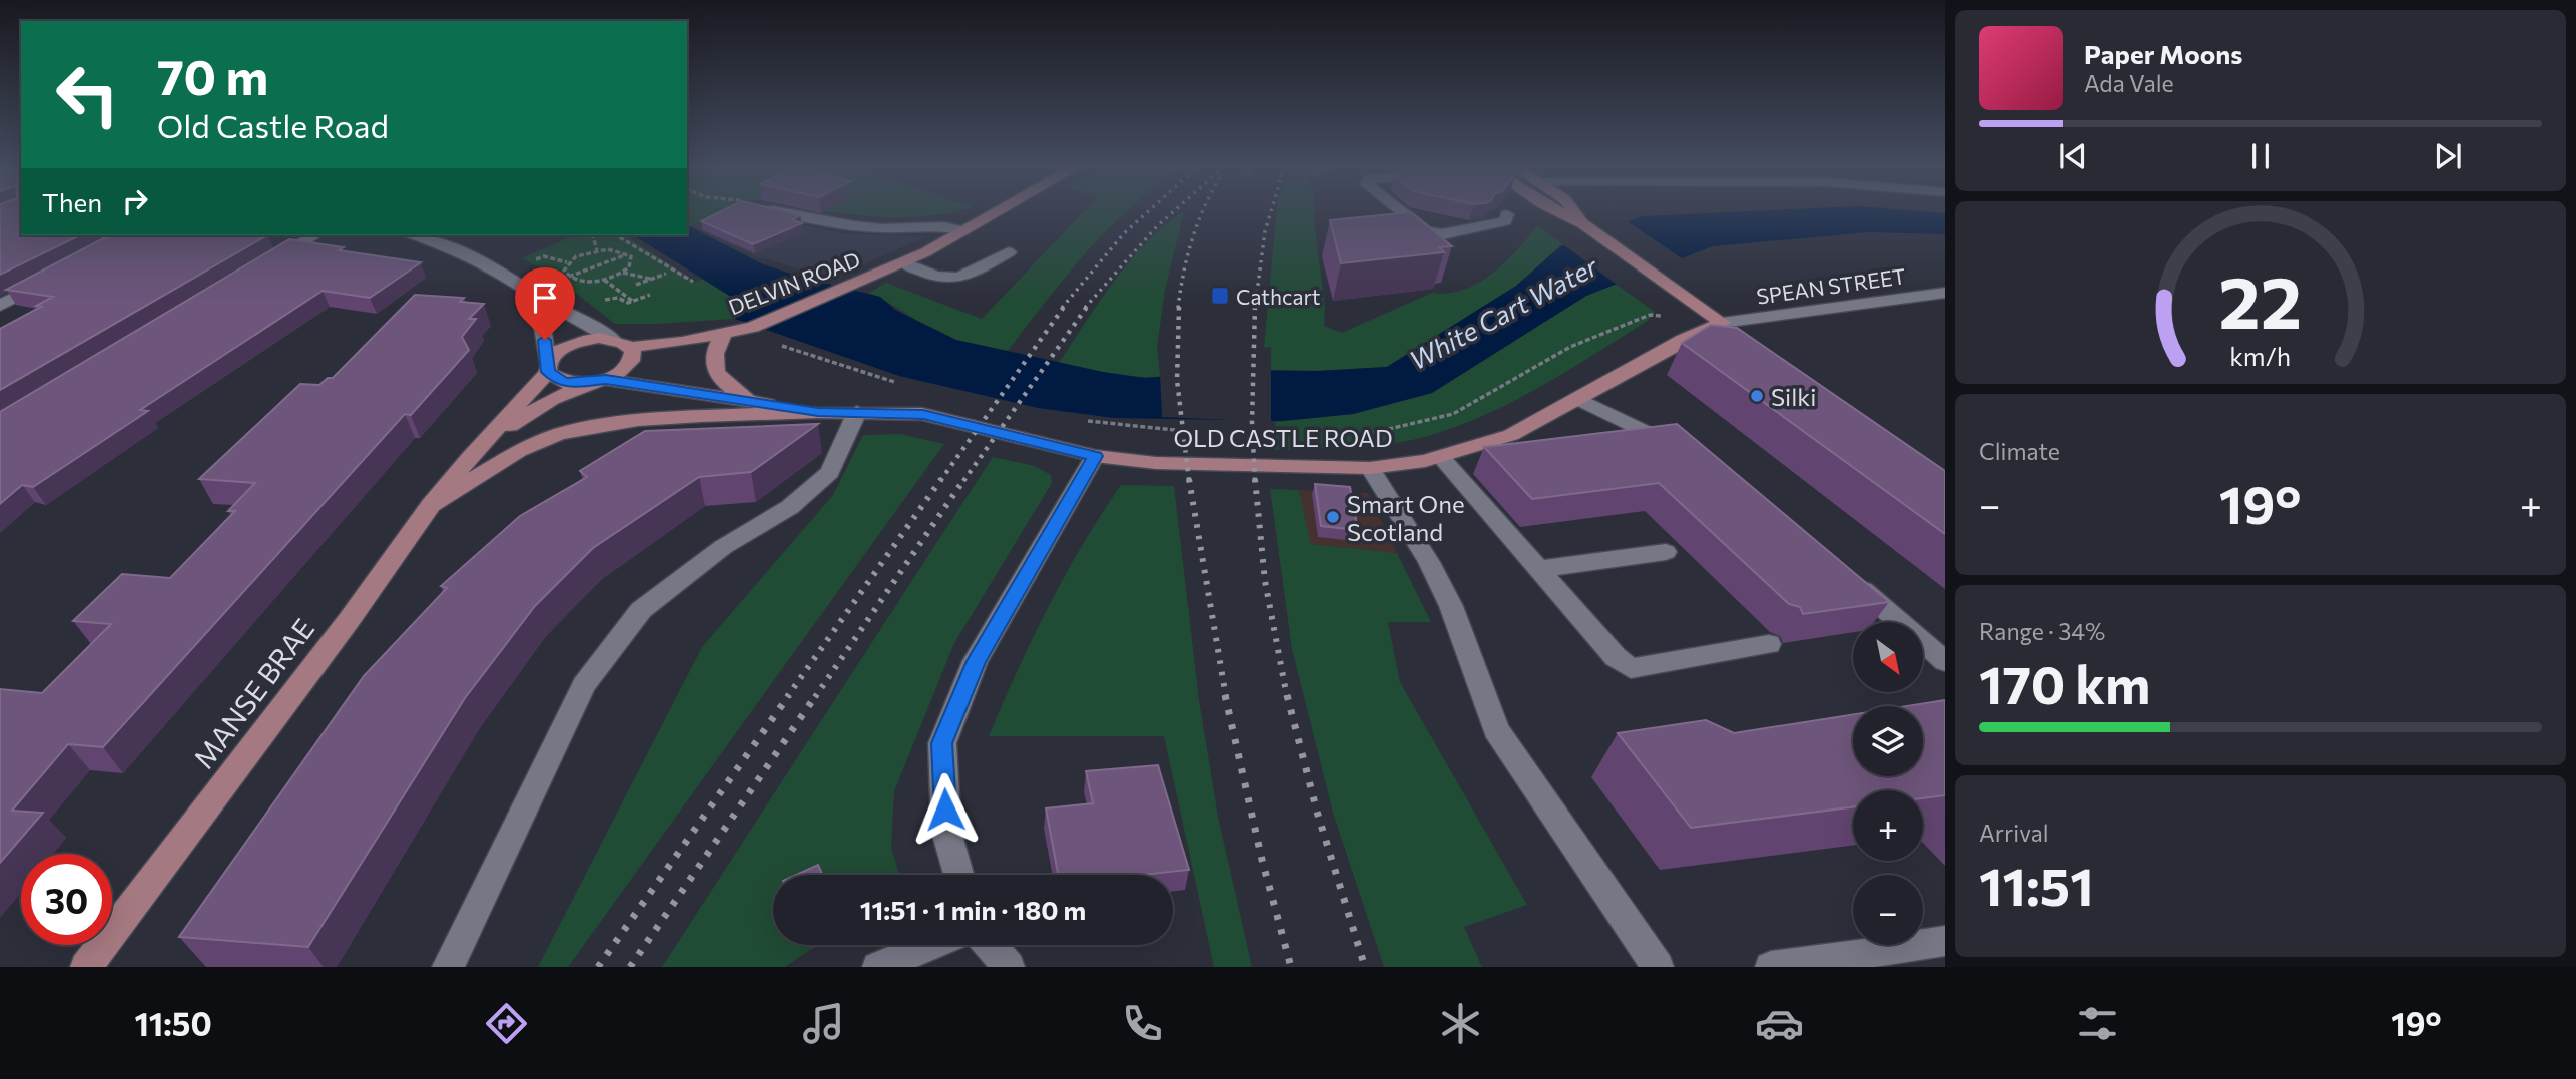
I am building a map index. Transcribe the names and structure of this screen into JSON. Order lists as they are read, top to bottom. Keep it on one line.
{"streets":{"main road":["DELVIN ROAD","OLD CASTLE ROAD","MANSE BRAE"],"street":["SPEAN STREET"]},"crossings":[["DELVIN ROAD","OLD CASTLE ROAD"],["SPEAN STREET","OLD CASTLE ROAD"],["OLD CASTLE ROAD","MANSE BRAE"]],"water":["White Cart Water"],"places":{"transit":["Cathcart"],"other":["Silki","Smart One Scotland"]},"north":"bottom right","page":{"turn":["70 m","Old Castle Road"],"song":["Paper Moons","Ada Vale"],"then":"Then","tile":["Climate",["Range · 34%","170 km"],["Arrival","11:51"]],"heat":["−","19°","+"],"map_buttons":["+","−"],"limit":"30","trip":"11:51 · 1 min · 180 m","tabs":["11:50","19°"],"gauge":["22","km/h"]}}
